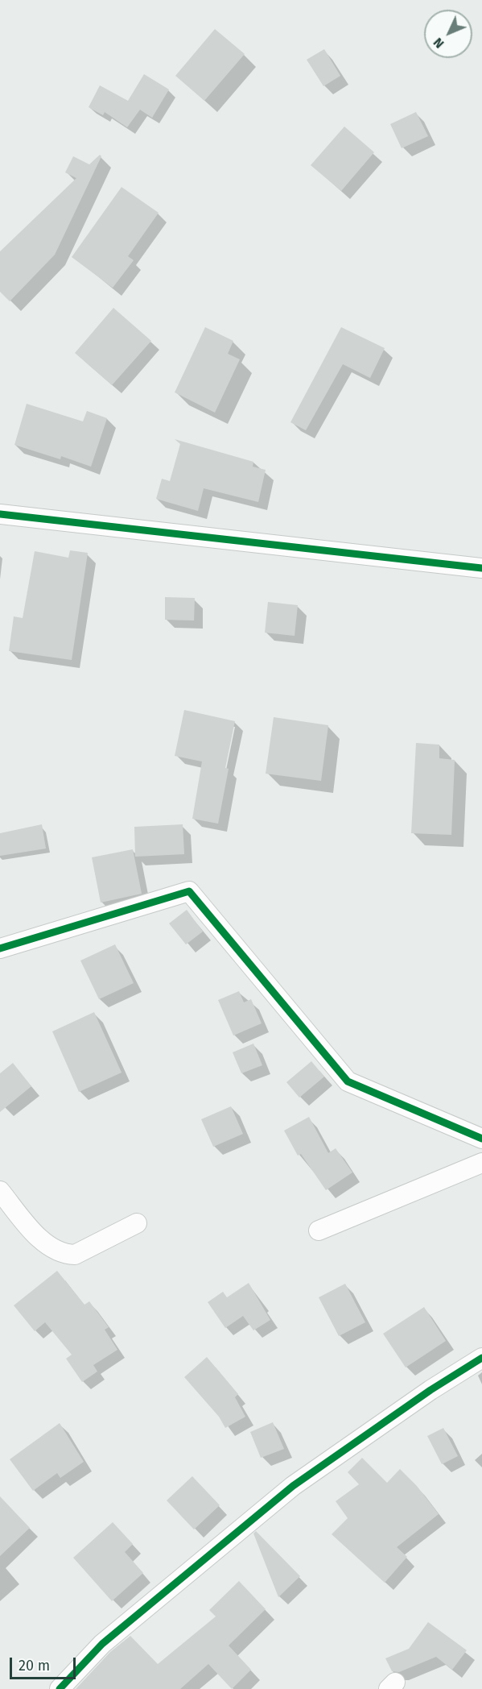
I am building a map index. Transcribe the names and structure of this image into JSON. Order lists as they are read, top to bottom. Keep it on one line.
{"scale_bar":"20 m","north":"bottom left"}
